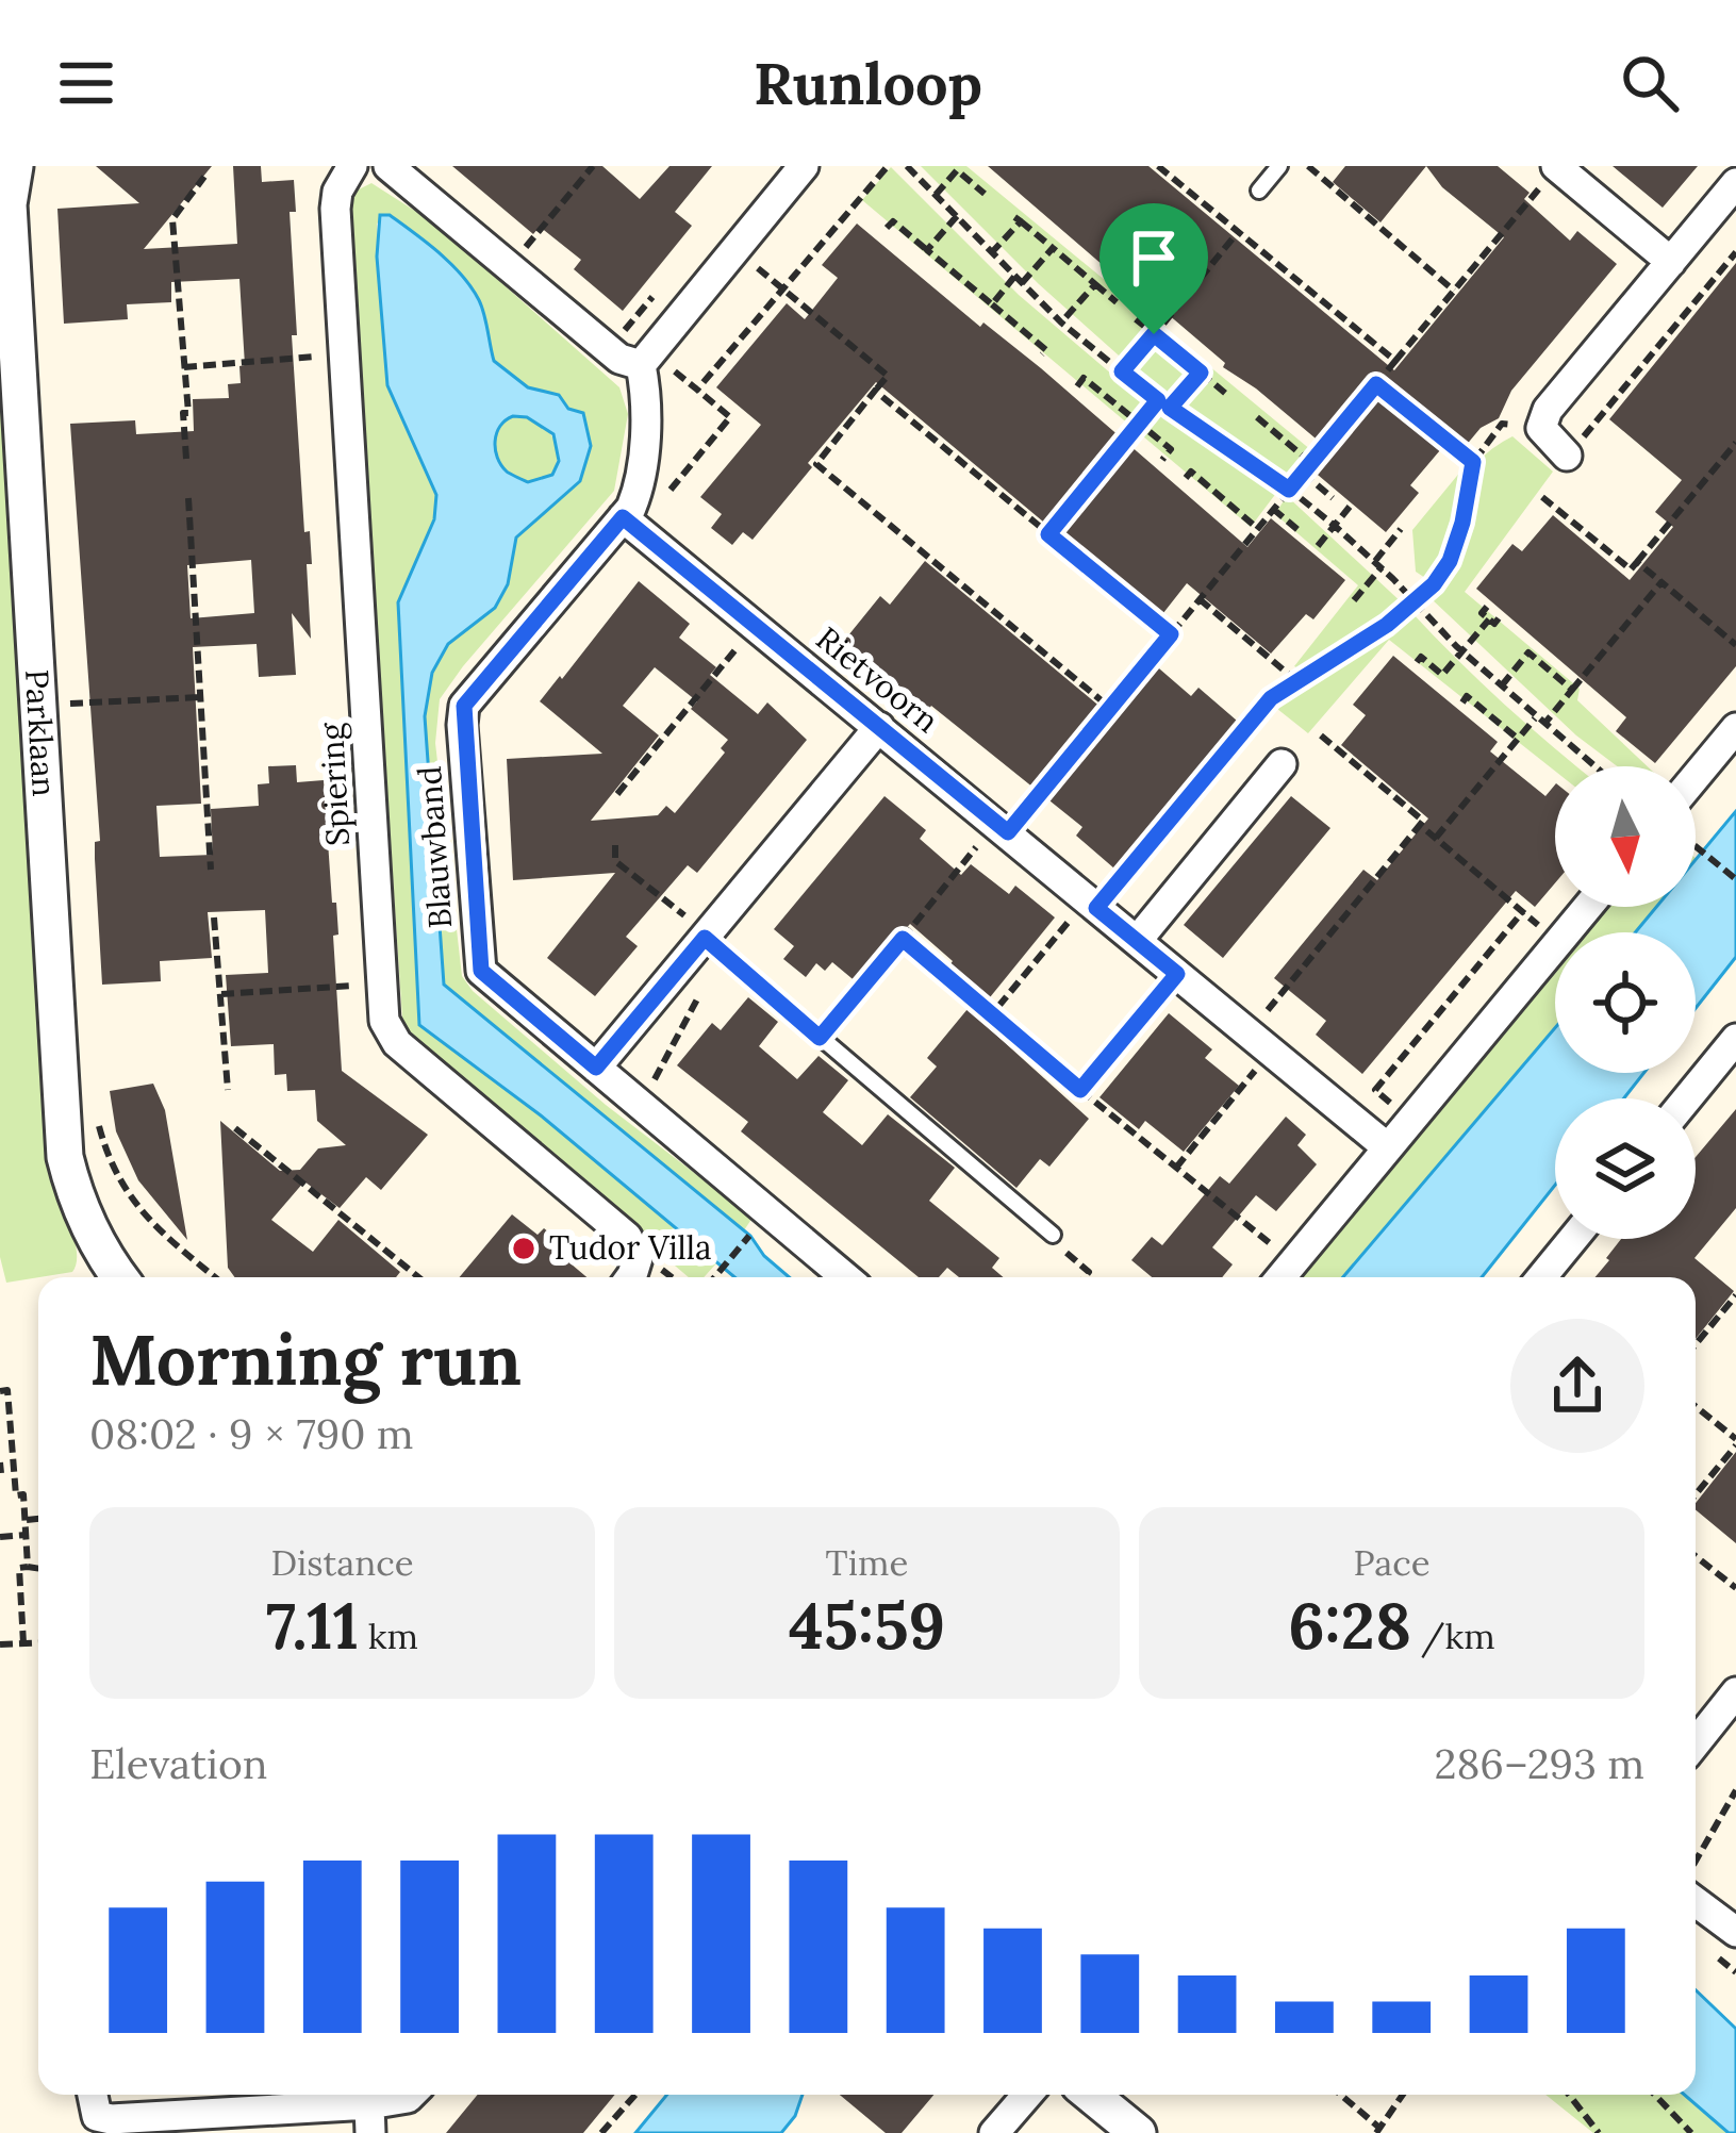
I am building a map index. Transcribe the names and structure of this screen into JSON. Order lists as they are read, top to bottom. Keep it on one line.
{"streets":{"street":["Rietvoorn","Parklaan","Spiering","Blauwband"]},"crossings":[["Rietvoorn","Blauwband"]],"places":["Tudor Villa"],"north":"bottom","page":{"header":"Runloop","heading":["Morning run","08:02 · 9 × 790 m"],"stats":[["Distance","7.11 km"],["Time","45:59"],["Pace","6:28 /km"]],"chart":["Elevation","286–293 m"]}}
